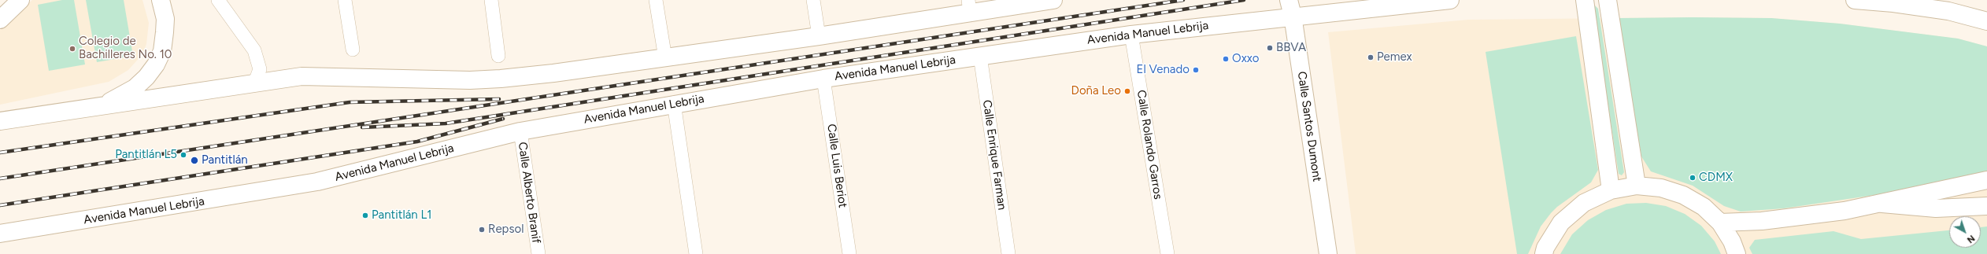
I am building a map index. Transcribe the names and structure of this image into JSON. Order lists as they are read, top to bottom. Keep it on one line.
{"streets":{"main road":["Avenida Manuel Lebrija","Calle Santos Dumont"],"street":["Calle Rolando Garros","Calle Enrique Farman","Calle Luis Beriot","Calle Alberto Branif"]},"crossings":[["Avenida Manuel Lebrija","Calle Santos Dumont"],["Avenida Manuel Lebrija","Calle Rolando Garros"],["Avenida Manuel Lebrija","Calle Enrique Farman"],["Avenida Manuel Lebrija","Calle Luis Beriot"],["Avenida Manuel Lebrija","Calle Alberto Branif"]],"places":["BBVA","Colegio de Bachilleres No. 10","Pemex","Oxxo","El Venado","Doña Leo","Pantitlán L5","Pantitlán","CDMX","Pantitlán L1","Repsol"],"north":"bottom right"}
